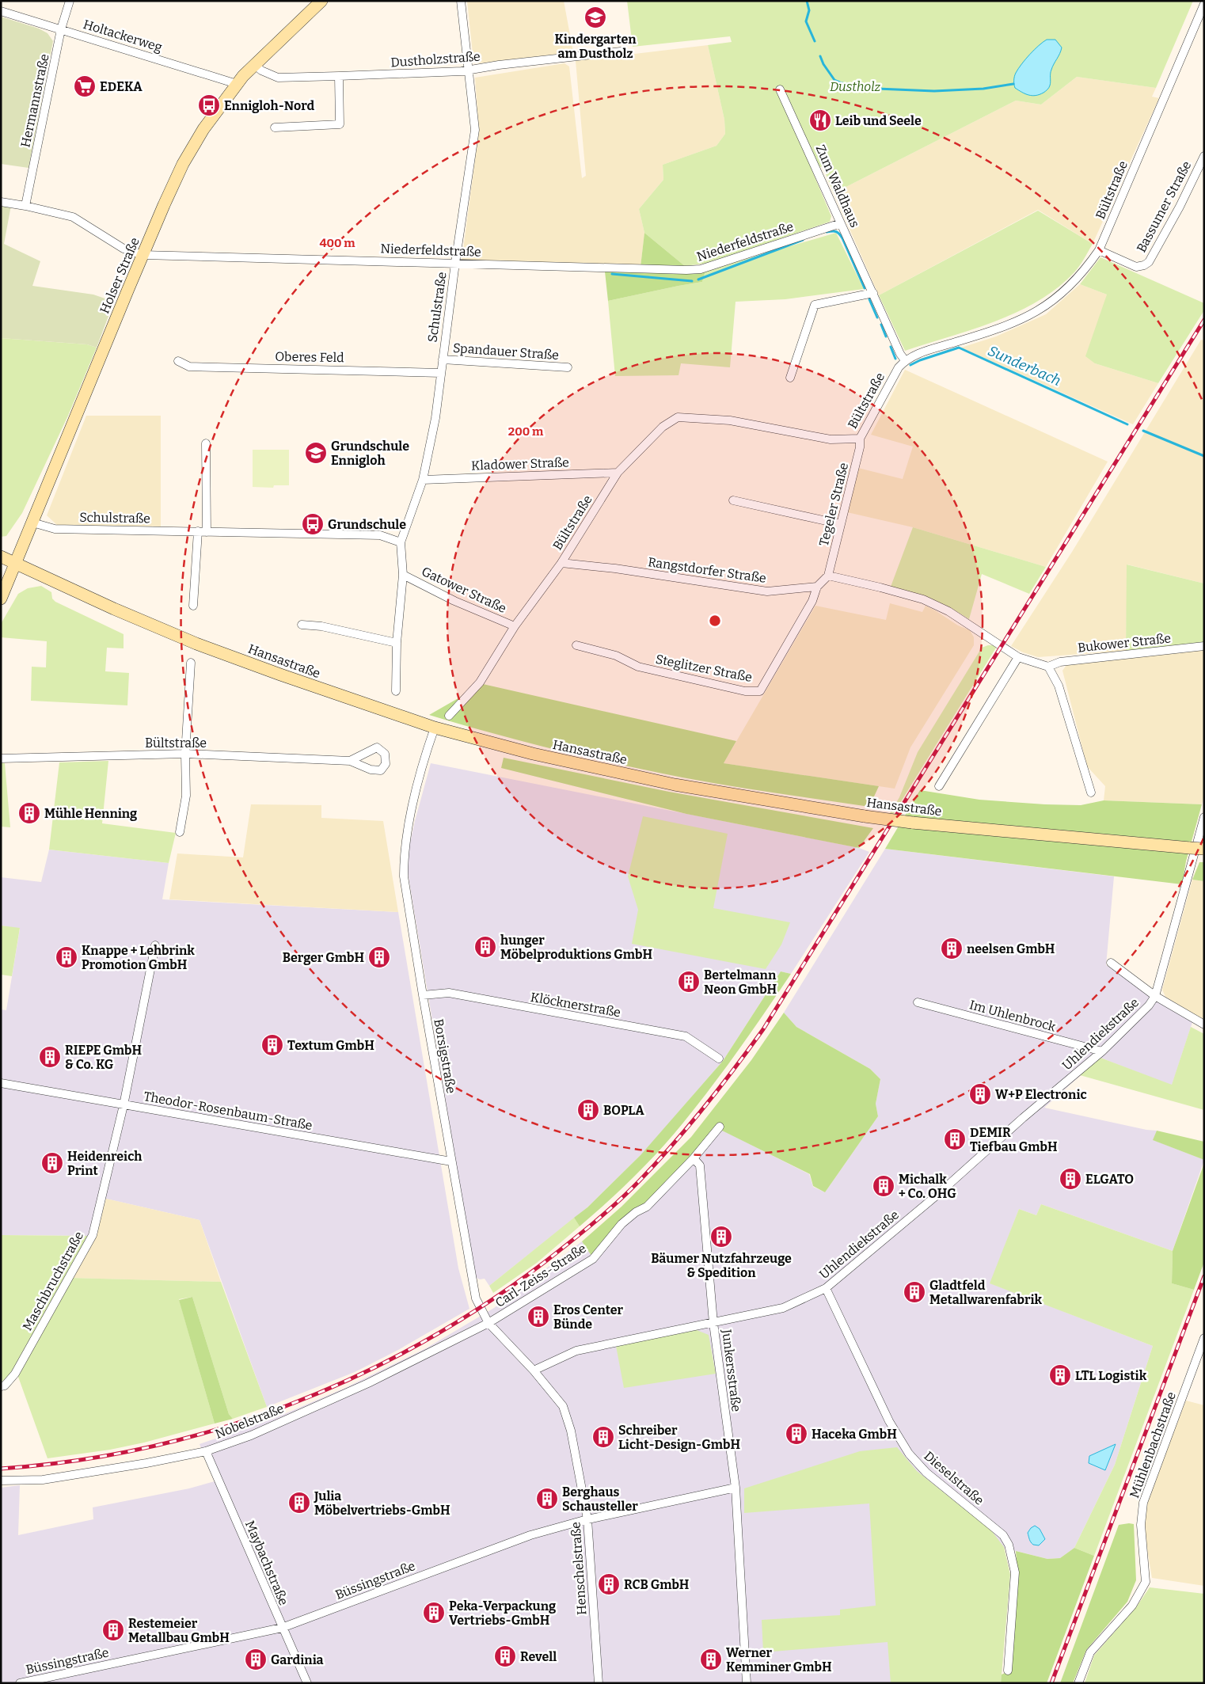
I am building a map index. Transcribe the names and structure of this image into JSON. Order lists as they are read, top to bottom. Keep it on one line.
{"streets":{"main road":["Holser Straße","Hansastraße"],"street":["Holtackerweg","Dustholzstraße","Hermannstraße","Zum Waldhaus","Bültstraße","Bassumer Straße","Niederfeldstraße","Schulstraße","Spandauer Straße","Oberes Feld","Kladower Straße","Tegeler Straße","Rangstdorfer Straße","Gatower Straße","Bukower Straße","Steglitzer Straße","Klöcknerstraße","Im Uhlenbrock","Uhlendiekstraße","Borsigstraße","Theodor-Rosenbaum-Straße","Carl-Zeiss-Straße","Maschbruchstraße","Junkersstraße","Nobelstraße","Mühlenbachstraße","Dieselstraße","Maybachstraße","Henschelstraße","Büssingstraße"]},"crossings":[["Holtackerweg","Hermannstraße"],["Holtackerweg","Holser Straße"],["Dustholzstraße","Holser Straße"],["Dustholzstraße","Schulstraße"],["Hermannstraße","Niederfeldstraße"],["Zum Waldhaus","Bültstraße"],["Zum Waldhaus","Niederfeldstraße"],["Bültstraße","Bassumer Straße"],["Bültstraße","Kladower Straße"],["Bültstraße","Tegeler Straße"],["Bültstraße","Rangstdorfer Straße"],["Bültstraße","Gatower Straße"],["Niederfeldstraße","Holser Straße"],["Niederfeldstraße","Schulstraße"],["Holser Straße","Schulstraße"],["Holser Straße","Hansastraße"],["Schulstraße","Spandauer Straße"],["Schulstraße","Oberes Feld"],["Schulstraße","Kladower Straße"],["Schulstraße","Gatower Straße"],["Rangstdorfer Straße","Steglitzer Straße"],["Hansastraße","Borsigstraße"],["Klöcknerstraße","Borsigstraße"],["Im Uhlenbrock","Uhlendiekstraße"],["Uhlendiekstraße","Borsigstraße"],["Uhlendiekstraße","Junkersstraße"],["Uhlendiekstraße","Dieselstraße"],["Uhlendiekstraße","Henschelstraße"],["Borsigstraße","Theodor-Rosenbaum-Straße"],["Borsigstraße","Carl-Zeiss-Straße"],["Borsigstraße","Nobelstraße"],["Borsigstraße","Henschelstraße"],["Theodor-Rosenbaum-Straße","Maschbruchstraße"],["Carl-Zeiss-Straße","Junkersstraße"],["Carl-Zeiss-Straße","Nobelstraße"],["Junkersstraße","Büssingstraße"],["Nobelstraße","Maybachstraße"],["Maybachstraße","Büssingstraße"],["Henschelstraße","Büssingstraße"]],"water":["Sunderbach"],"parks":["Dustholz"],"places":{"school or university":["Kindergarten am Dustholz","Grundschule Ennigloh"],"supermarket":["EDEKA"],"bus stop":["Ennigloh-Nord","Grundschule"],"restaurant":["Leib und Seele"],"building":["Mühle Henning","hunger Möbelproduktions GmbH","neelsen GmbH","Knappe + Lehbrink Promotion GmbH","Berger GmbH","Bertelmann Neon GmbH","Textum GmbH","RIEPE GmbH & Co. KG","W+P Electronic","BOPLA","DEMIR Tiefbau GmbH","Heidenreich Print","ELGATO","Michalk + Co. OHG","Bäumer Nutzfahrzeuge & Spedition","Gladtfeld Metallwarenfabrik","Eros Center Bünde","LTL Logistik","Haceka GmbH","Schreiber Licht-Design-GmbH","Berghaus Schausteller","Julia Möbelvertriebs-GmbH","RCB GmbH","Peka-Verpackung Vertriebs-GmbH","Restemeier Metallbau GmbH","Revell","Gardinia","Werner Kemminer GmbH"]},"rings":["400 m","200 m"]}
